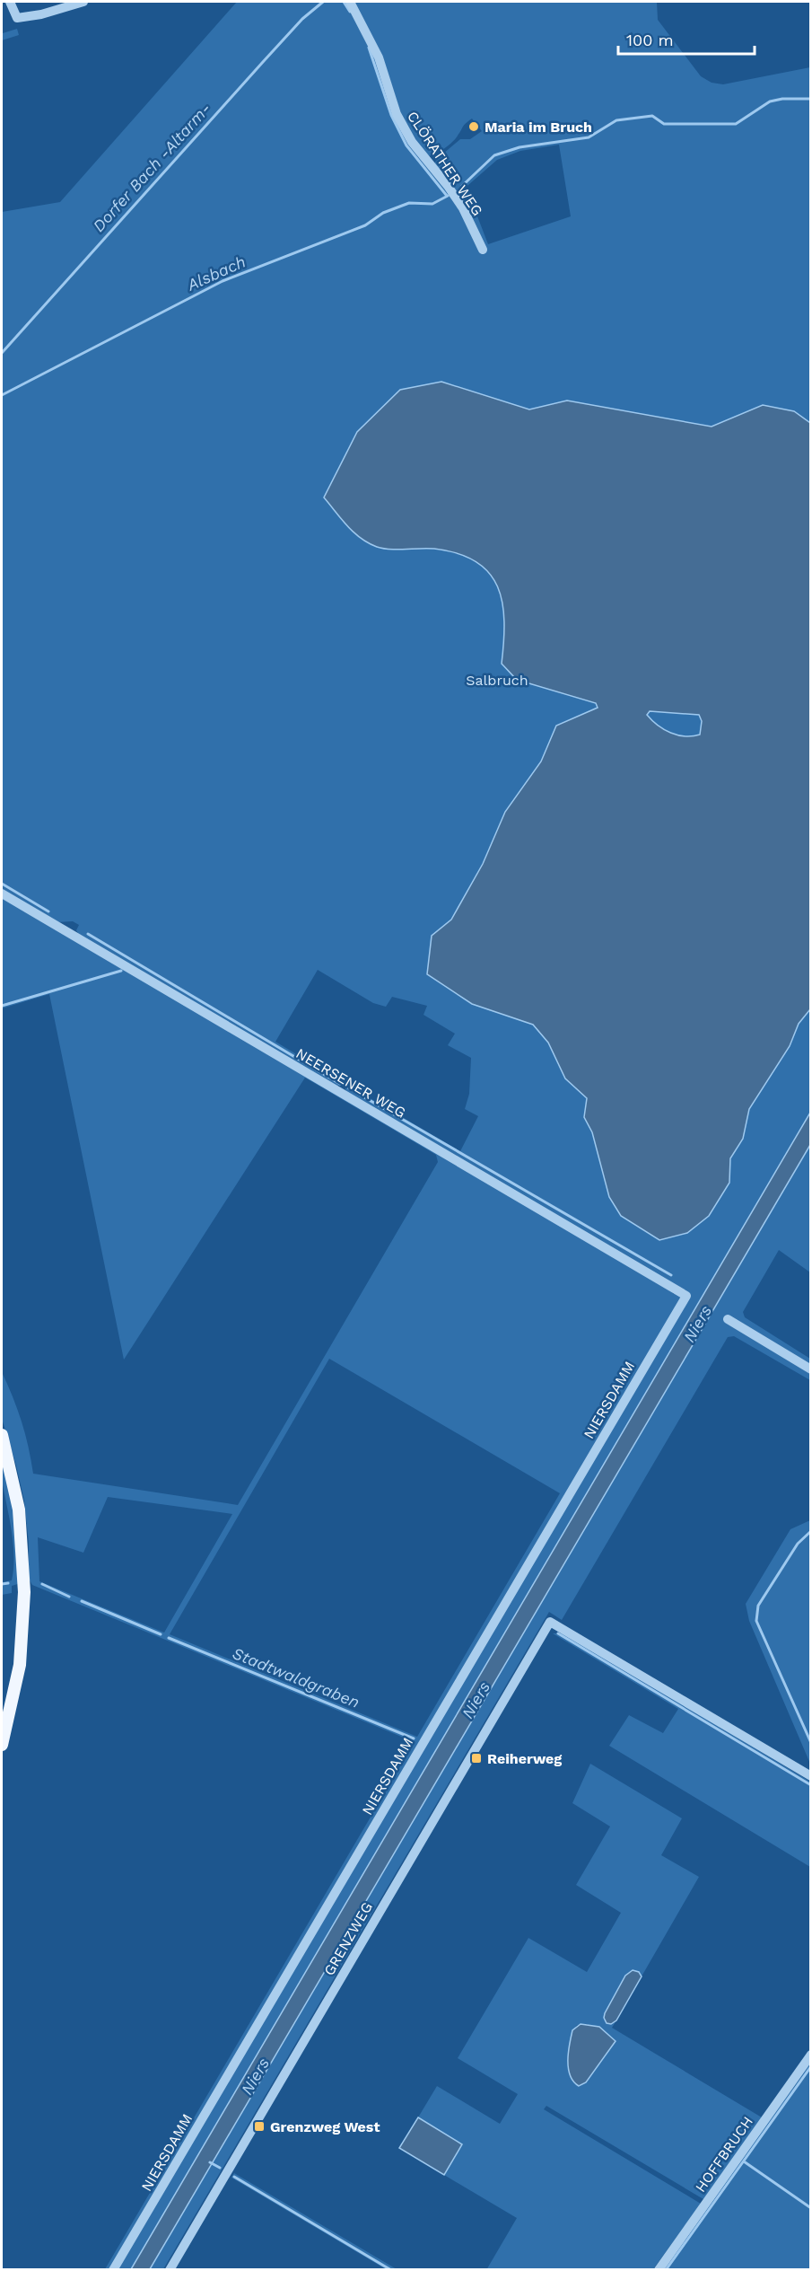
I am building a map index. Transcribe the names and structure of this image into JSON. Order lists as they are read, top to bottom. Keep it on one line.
{"streets":{"street":["CLÖRATHER WEG","NEERSENER WEG","NIERSDAMM","GRENZWEG","HOFFBRUCH"]},"crossings":[["NEERSENER WEG","NIERSDAMM"]],"water":["Dorfer Bach -Altarm-","Alsbach","Niers","Stadtwaldgraben"],"parks":["Salbruch"],"places":{"other":["Maria im Bruch"],"transit":["Reiherweg","Grenzweg West"]},"scale_bar":"100 m"}
